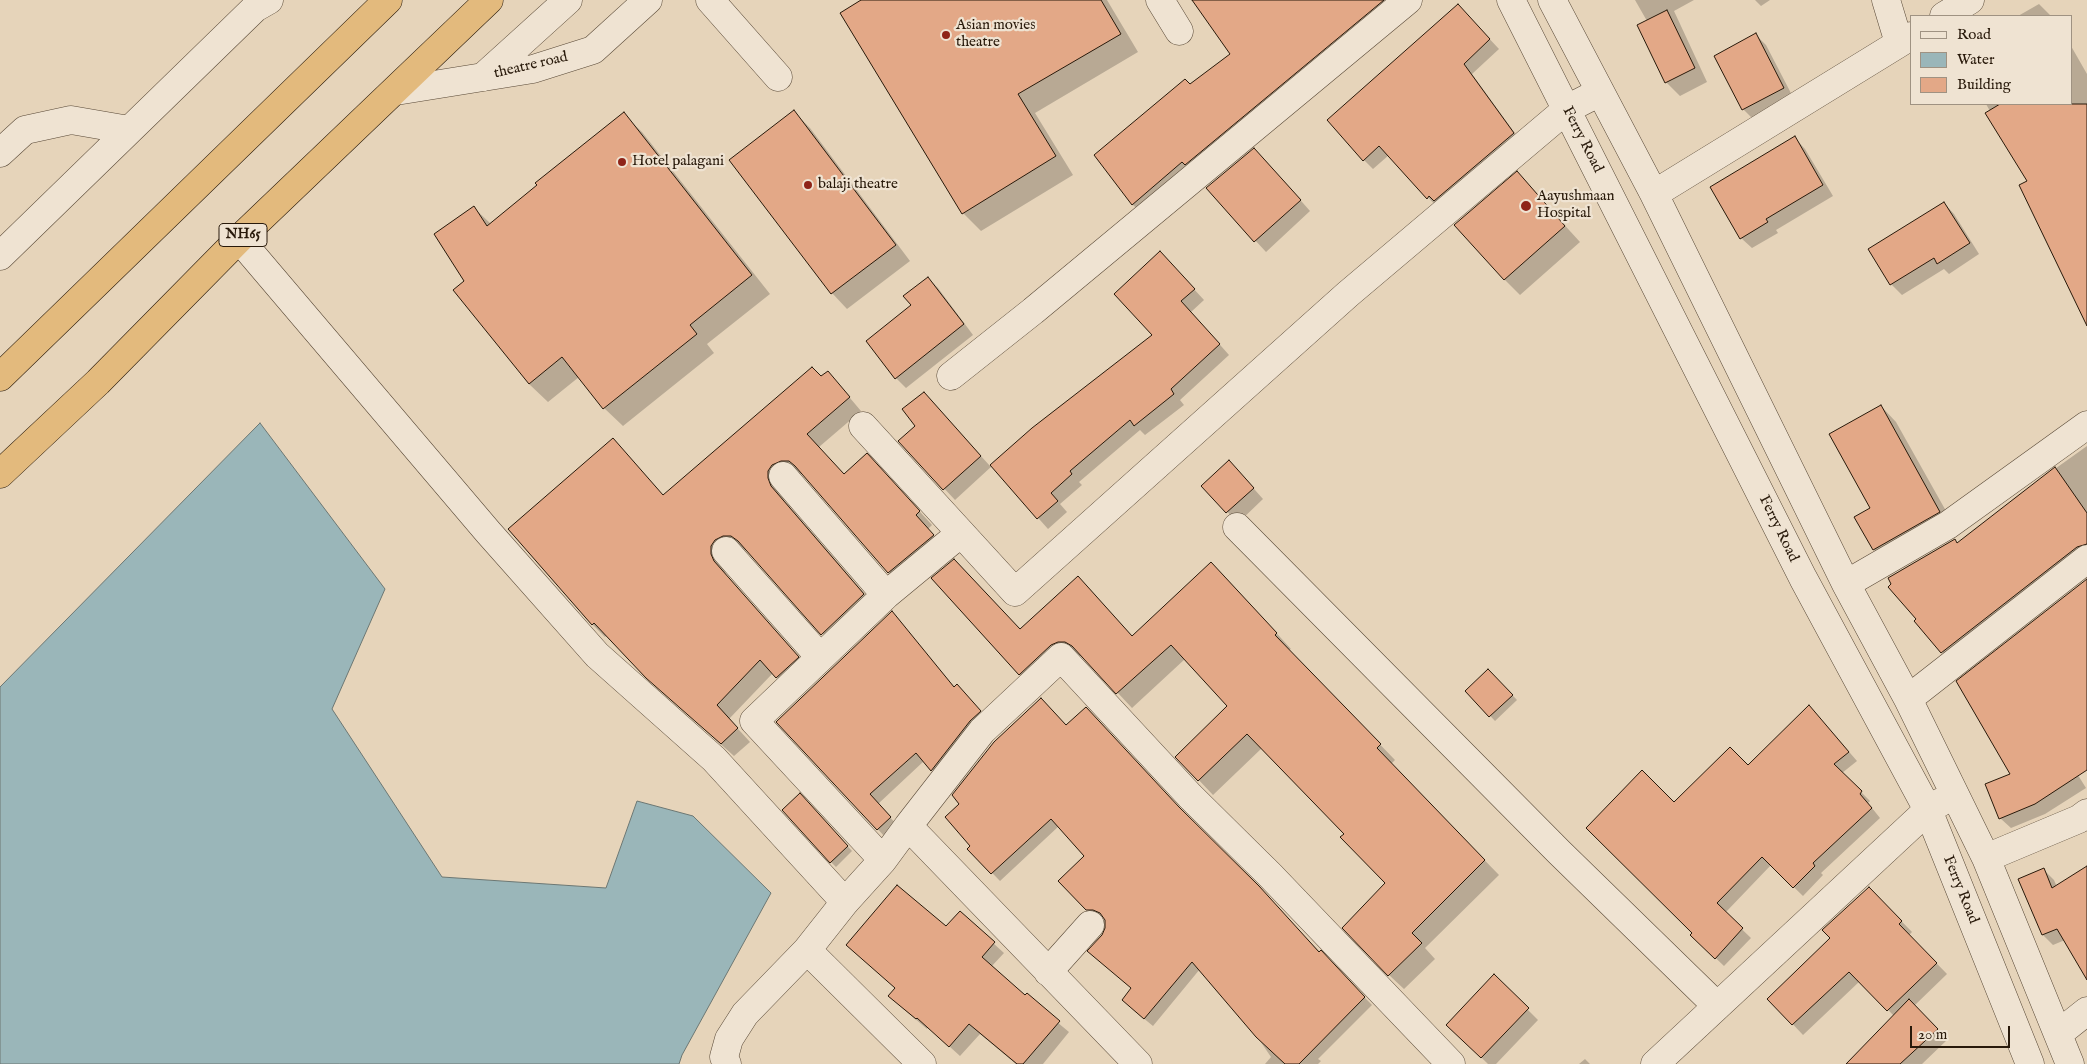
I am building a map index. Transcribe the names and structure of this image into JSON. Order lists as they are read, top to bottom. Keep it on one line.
{"streets":{"highway":["NH65"],"street":["theatre road","Ferry Road"]},"crossings":[["theatre road","NH65"]],"places":["Asian movies theatre","Hotel palagani","balaji theatre","Aayushmaan Hospital"],"legend":["Road","Water","Building"],"scale_bar":"20 m"}
